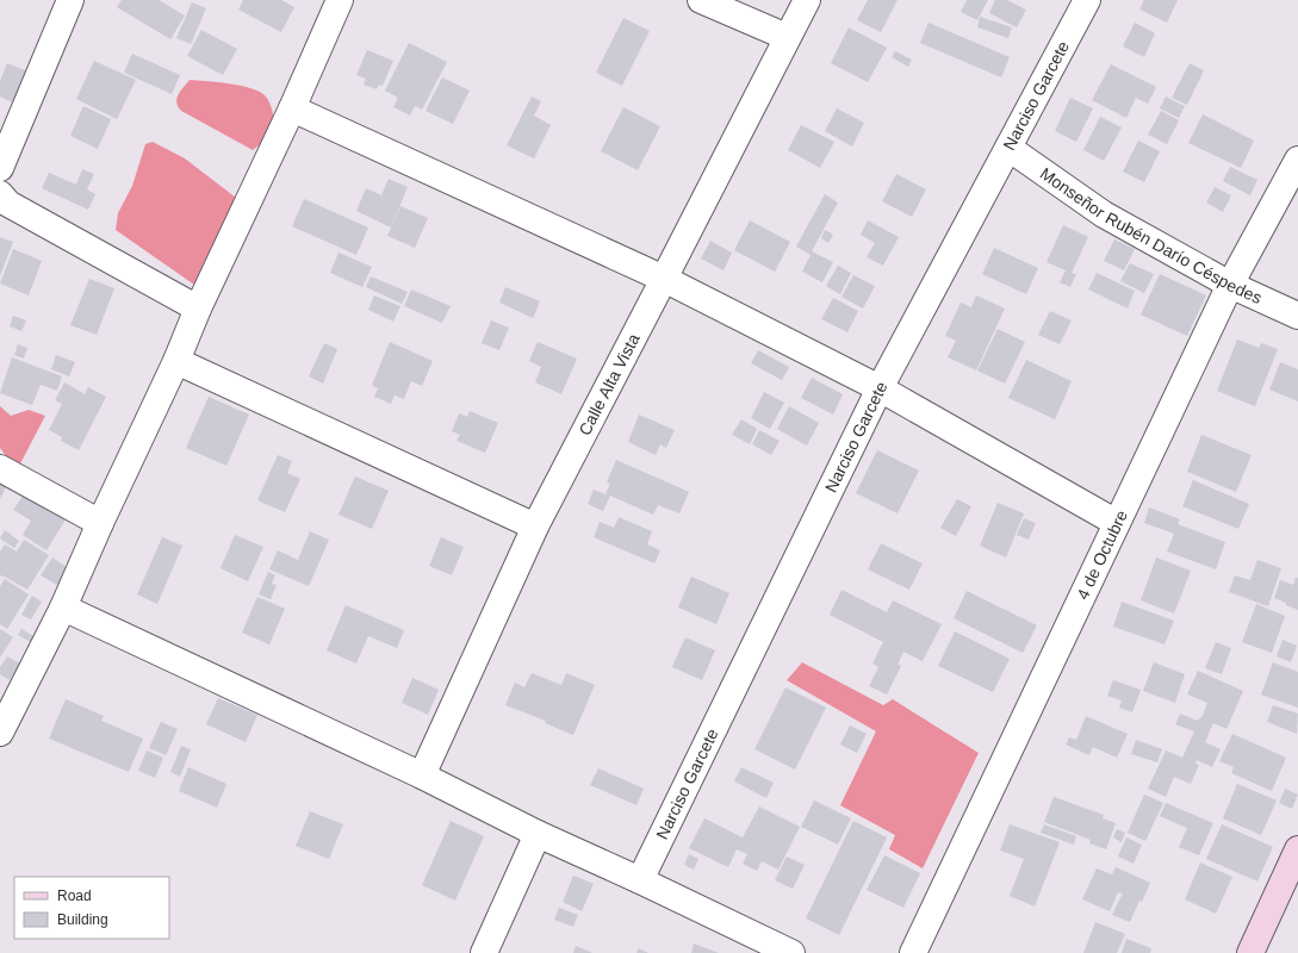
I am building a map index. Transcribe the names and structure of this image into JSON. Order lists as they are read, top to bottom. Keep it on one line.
{"streets":{"street":["Narciso Garcete","Monseñor Rubén Darío Céspedes","Calle Alta Vista","4 de Octubre"]},"crossings":[["Narciso Garcete","Monseñor Rubén Darío Céspedes"],["Monseñor Rubén Darío Céspedes","4 de Octubre"]],"legend":["Road","Building"]}
